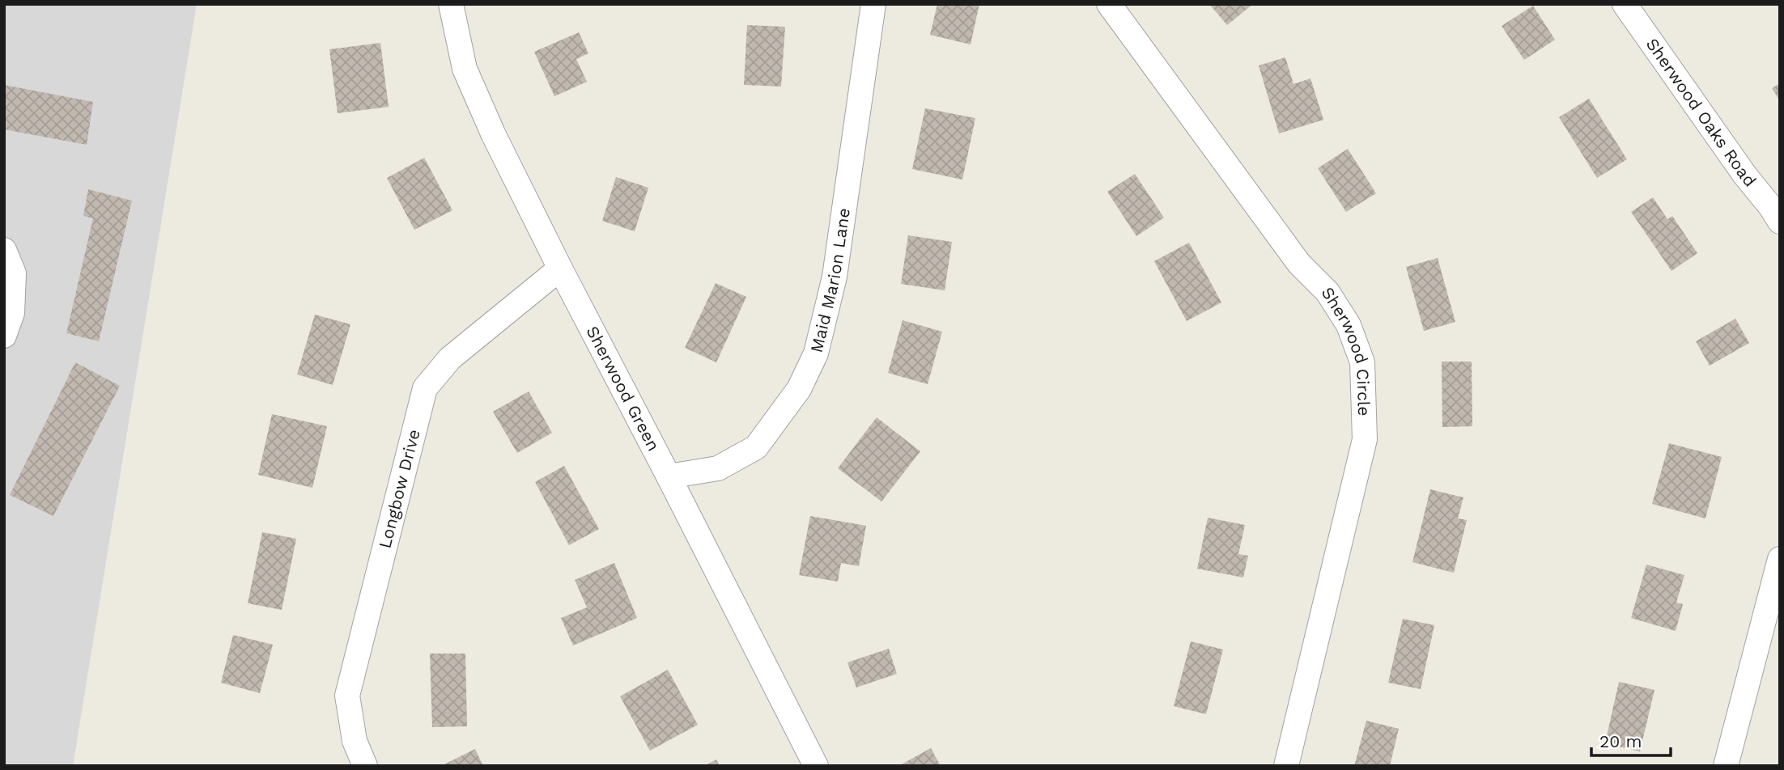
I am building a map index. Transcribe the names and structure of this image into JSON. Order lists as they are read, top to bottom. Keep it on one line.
{"streets":{"street":["Sherwood Oaks Road","Maid Marion Lane","Sherwood Circle","Sherwood Green","Longbow Drive"]},"crossings":[["Maid Marion Lane","Sherwood Green"],["Sherwood Green","Longbow Drive"]],"scale_bar":"20 m"}
